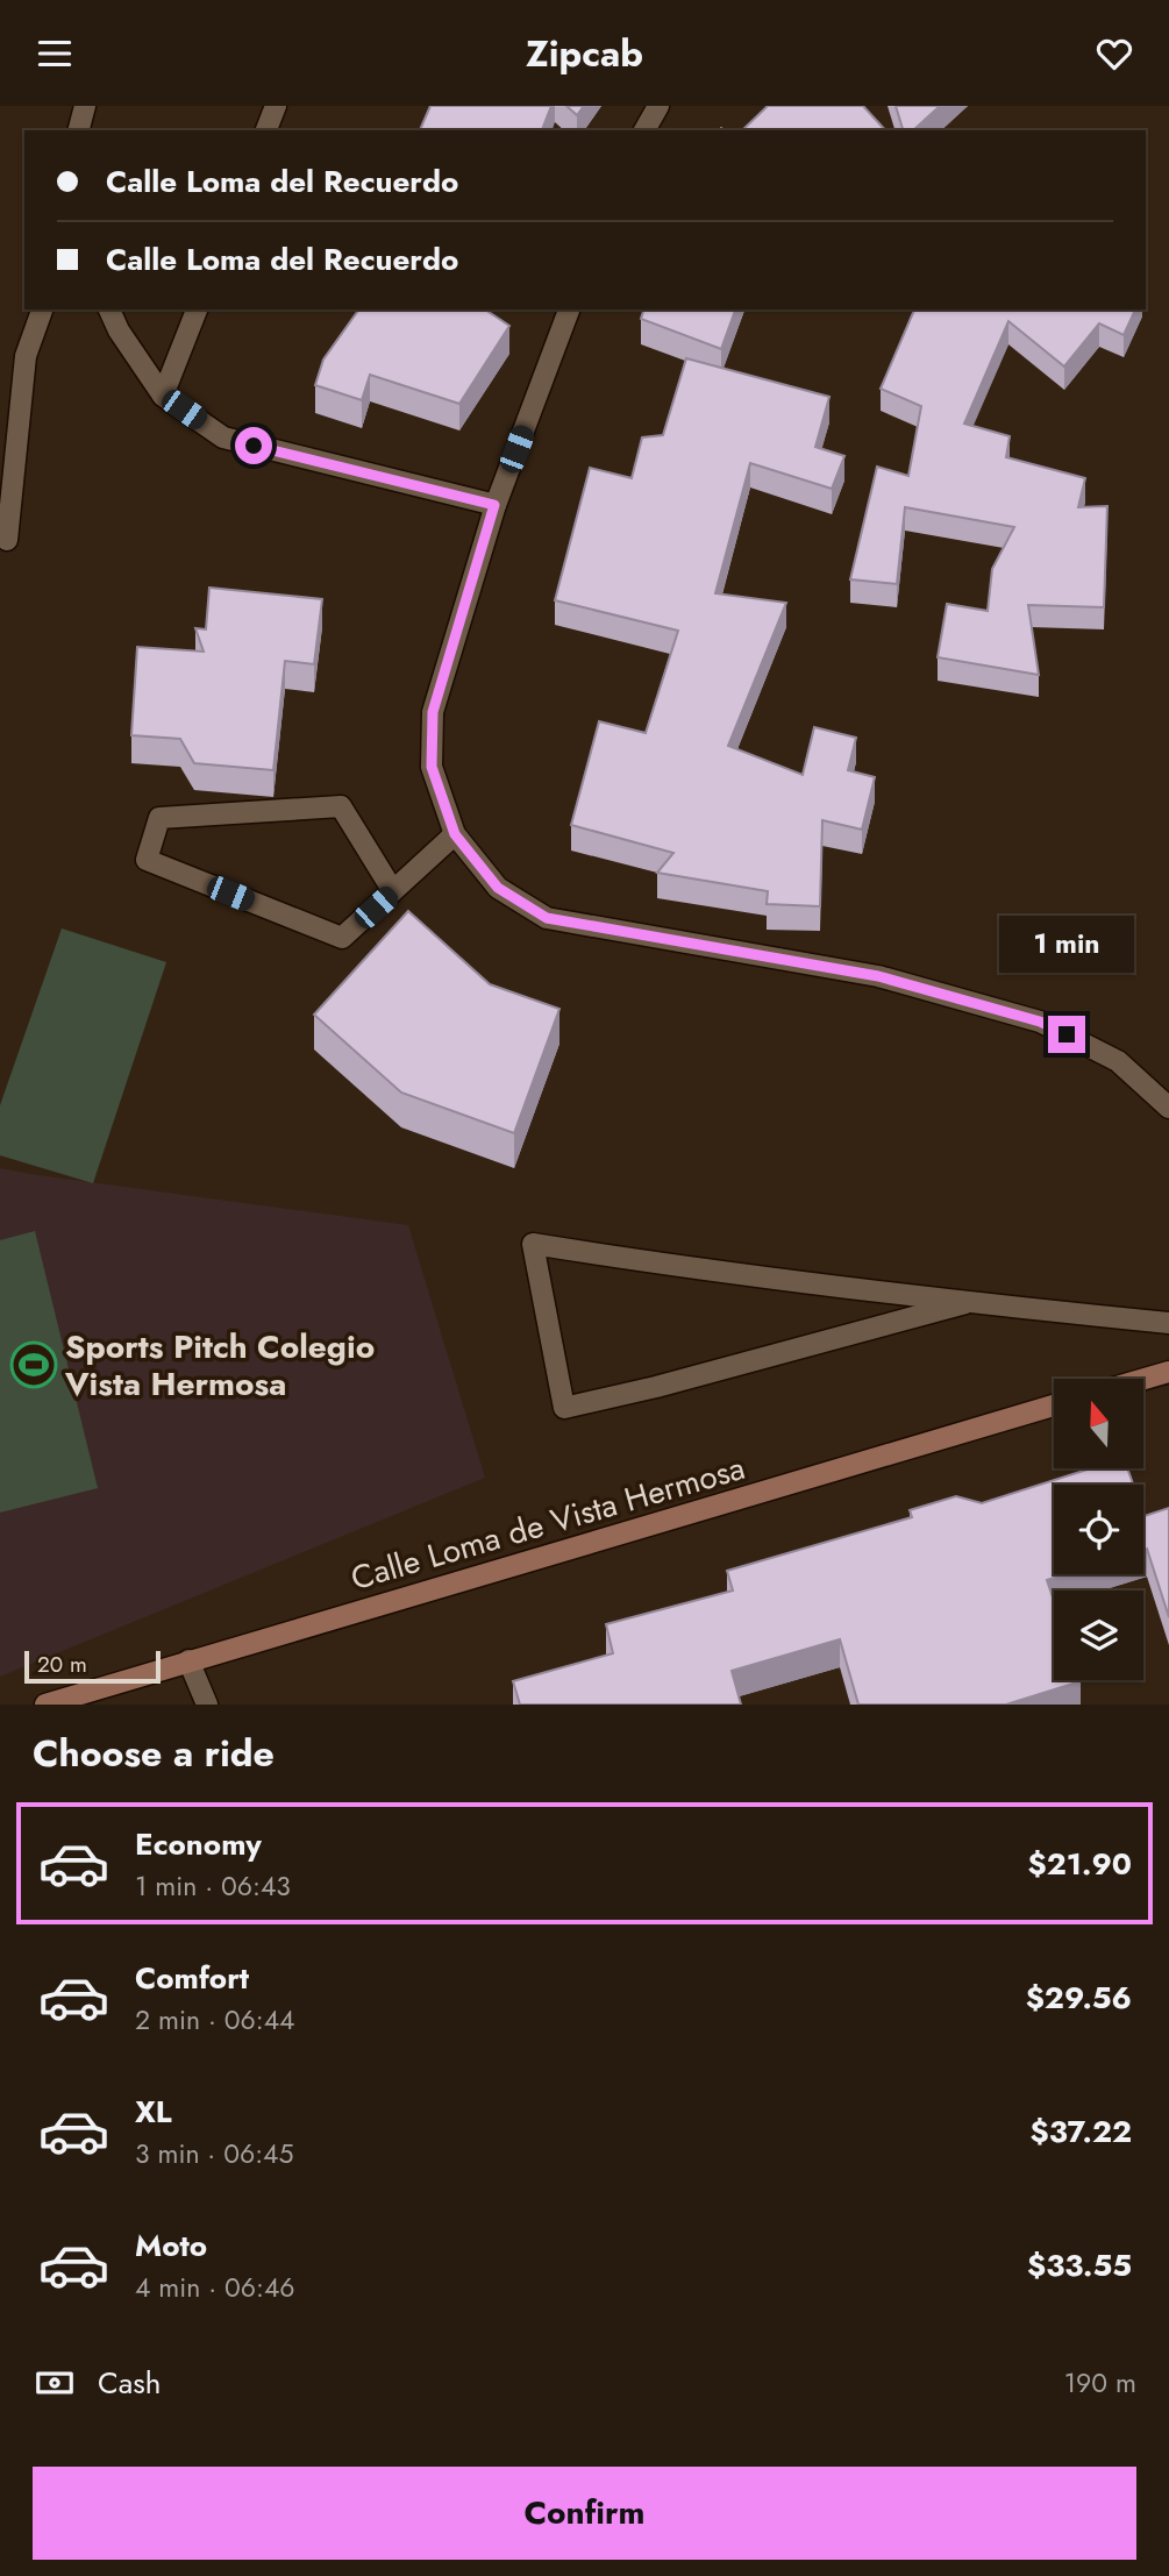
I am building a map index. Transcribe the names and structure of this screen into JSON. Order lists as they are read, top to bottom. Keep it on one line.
{"streets":{"street":["Calle Loma de Vista Hermosa"]},"places":{"sports":["Sports Pitch Colegio Vista Hermosa"]},"scale_bar":"20 m","north":"top","page":{"header":"Zipcab","banner":["Calle Loma del Recuerdo","Calle Loma del Recuerdo"],"bubble":"1 min","scale":"20 m","heading":"Choose a ride","list":[{"name":"Economy","note":"1 min · 06:43","value":"$21.90"},{"name":"Comfort","note":"2 min · 06:44","value":"$29.56"},{"name":"XL","note":"3 min · 06:45","value":"$37.22"},{"name":"Moto","note":"4 min · 06:46","value":"$33.55"}],"pay":["Cash","190 m"],"buttons":"Confirm"}}
